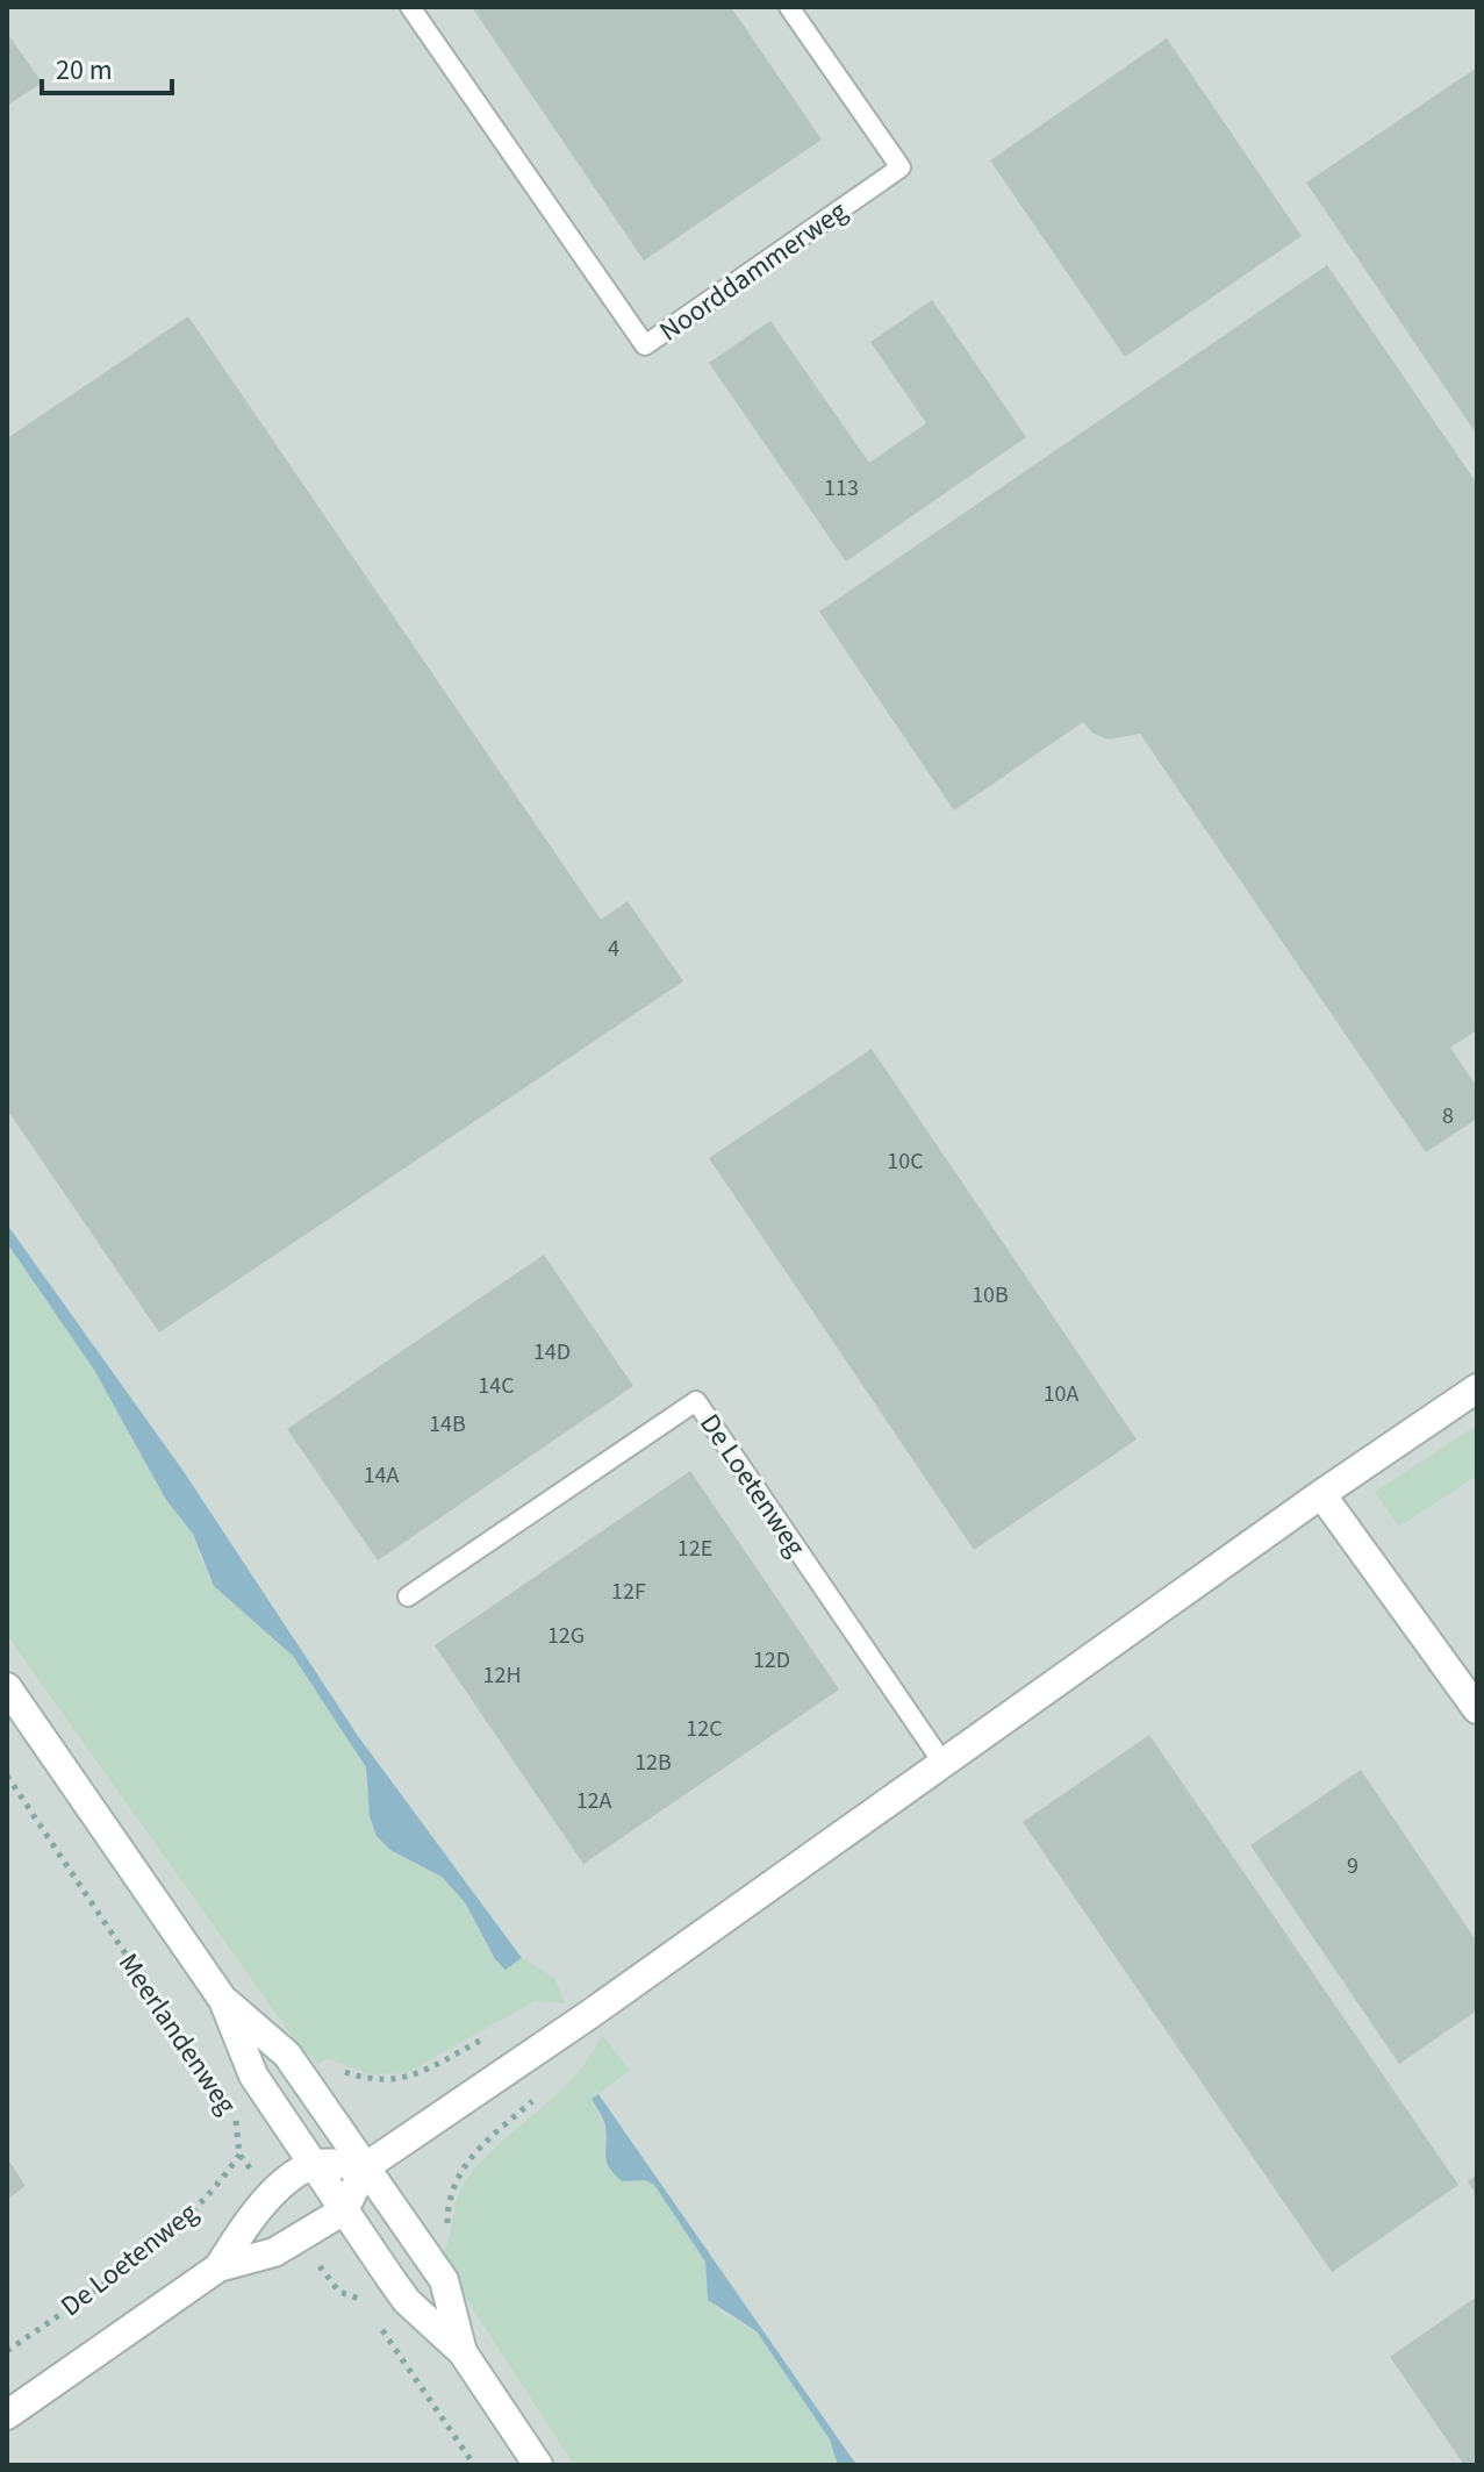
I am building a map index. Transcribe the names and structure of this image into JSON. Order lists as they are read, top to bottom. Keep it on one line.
{"streets":{"street":["De Loetenweg","Meerlandenweg"],"lane":["Noorddammerweg"]},"crossings":[["De Loetenweg","Meerlandenweg"]],"house_numbers":["113","4","8","10C","10B","14D","14C","10A","14B","14A","12E","12F","12G","12D","12H","12C","12B","12A","9"],"scale_bar":"20 m"}
